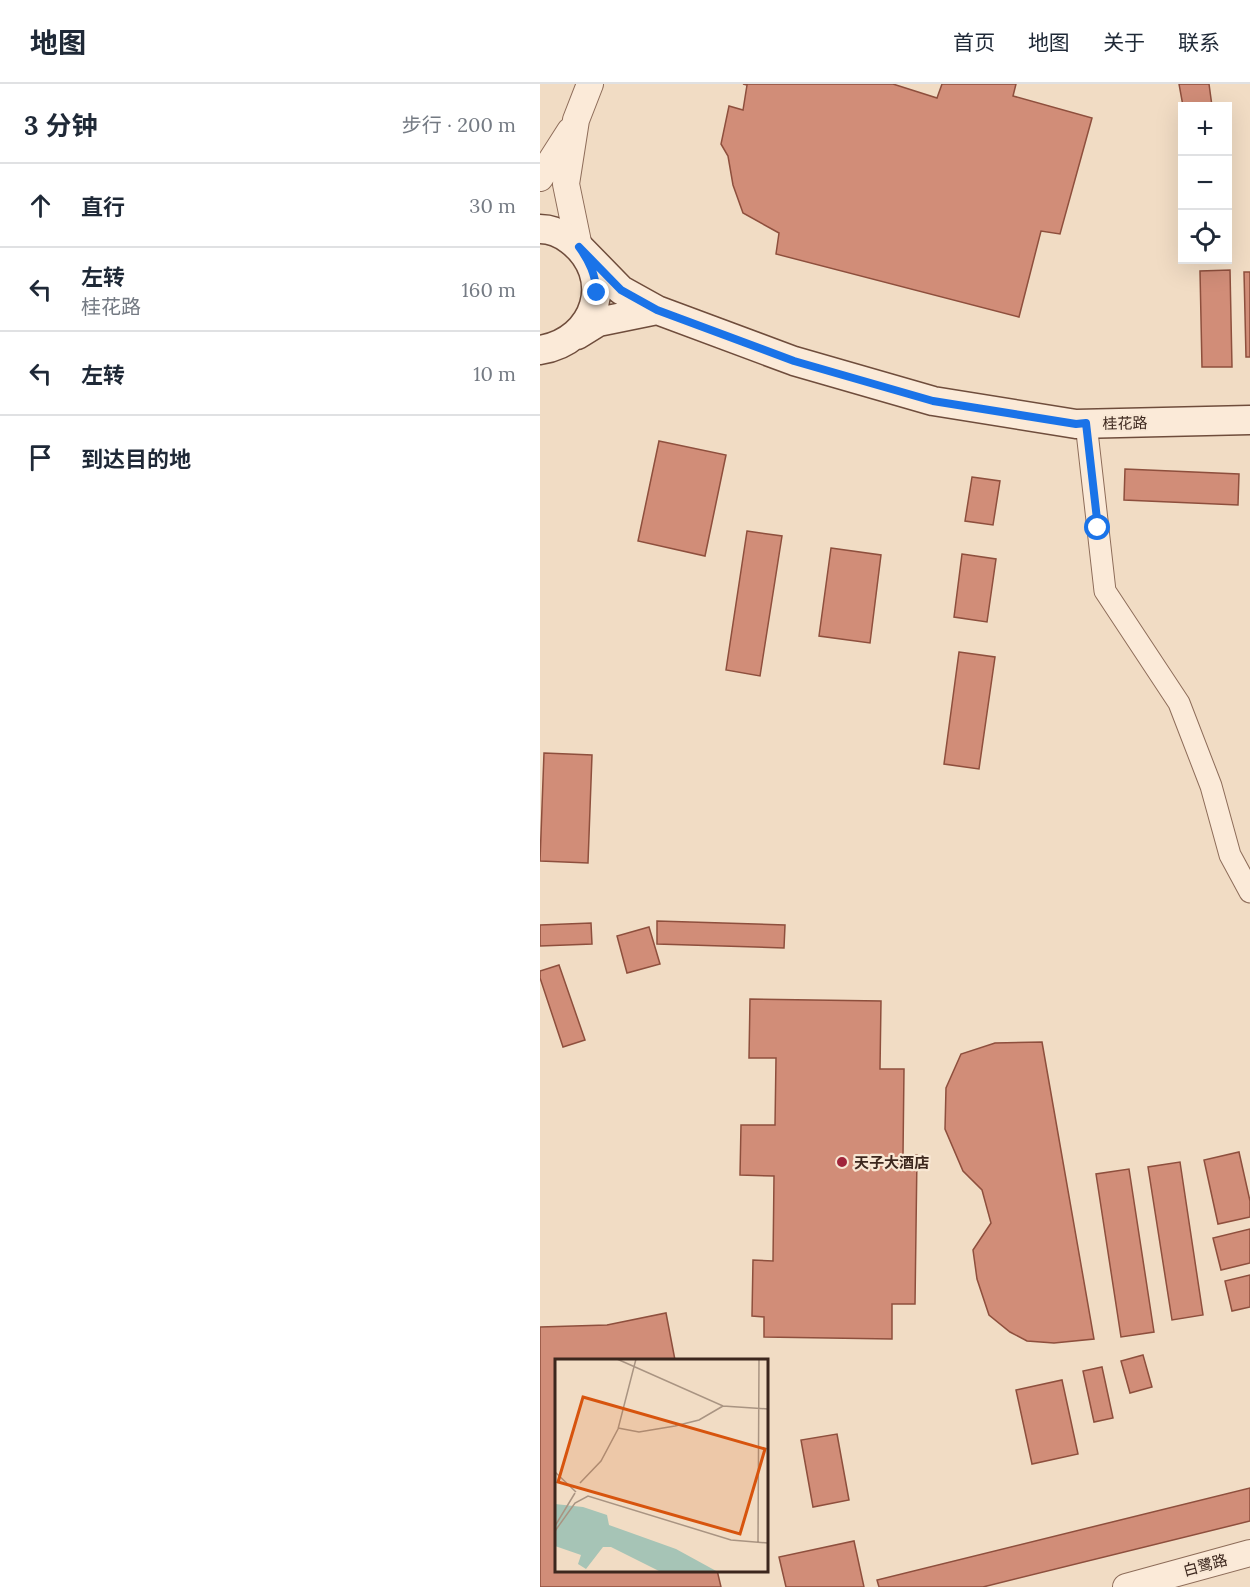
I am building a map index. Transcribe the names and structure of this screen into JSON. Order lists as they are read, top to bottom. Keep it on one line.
{"streets":{"main road":["桂花路"],"street":["白鹭路"]},"places":["天子大酒店"],"page":{"header":"地图","nav":["首页","地图","关于","联系"],"heading":["3 分钟","步行 · 200 m"],"map_buttons":["+","−"],"list":[["直行","30 m"],["左转","桂花路","160 m"],["左转","10 m"],"到达目的地"]}}
